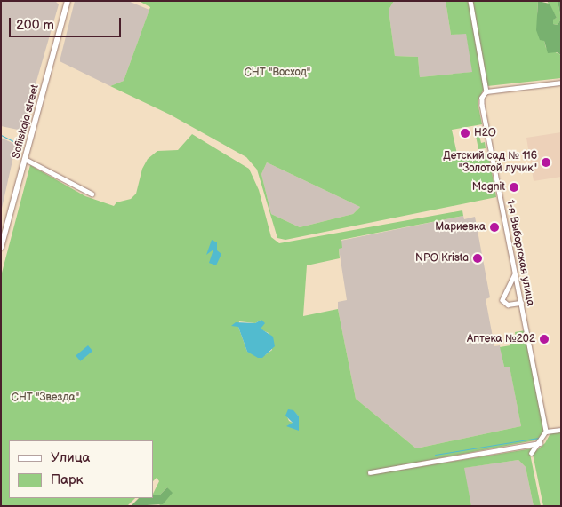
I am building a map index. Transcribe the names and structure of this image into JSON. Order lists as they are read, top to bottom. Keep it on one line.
{"streets":{"main road":["Sofiiskaja street"],"street":["1-я Выборгская улица"]},"parks":["СНТ \"Восход\"","СНТ \"Звезда\""],"places":["H2O","Детский сад № 116 \"Золотой лучик\"","Magnit","Мариевка","NPO Krista","Аптека №202"],"legend":["Улица","Парк"],"scale_bar":"200 m"}
